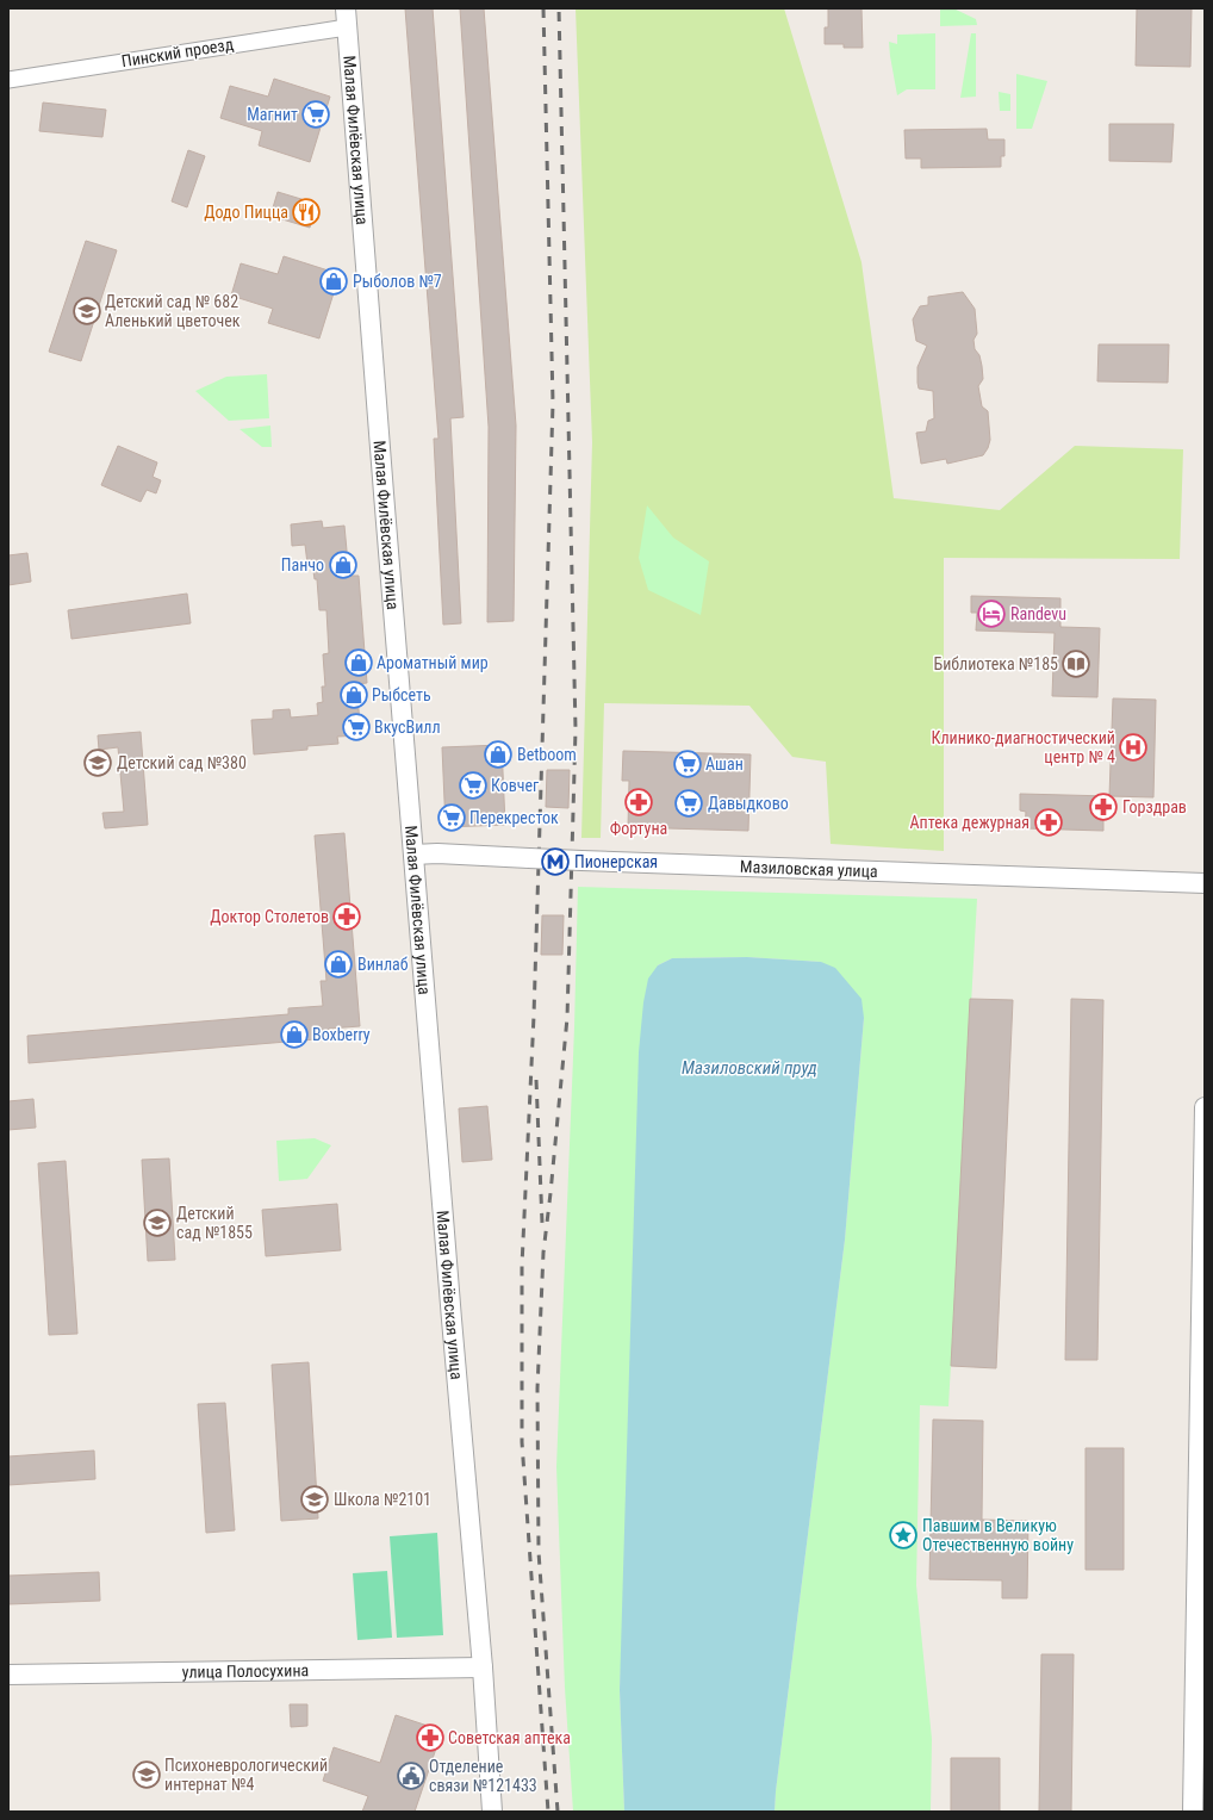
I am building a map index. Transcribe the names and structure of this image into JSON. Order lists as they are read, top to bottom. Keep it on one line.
{"streets":{"street":["Пинский проезд","Малая Филёвская улица","Мазиловская улица","улица Полосухина"]},"crossings":[["Пинский проезд","Малая Филёвская улица"],["Малая Филёвская улица","Мазиловская улица"],["Малая Филёвская улица","улица Полосухина"]],"water":["Мазиловский пруд"],"places":{"supermarket":["Магнит","ВкусВилл","Ашан","Ковчег","Давыдково","Перекресток"],"restaurant":["Додо Пицца"],"shop":["Рыболов №7","Панчо","Ароматный мир","Рыбсеть","Betboom","Винлаб","Boxberry"],"school or university":["Детский сад № 682 Аленький цветочек","Детский сад №380","Детский сад №1855","Школа №2101","Психоневрологический интернат №4"],"hotel":["Randevu"],"library":["Библиотека №185"],"hospital":["Клинико-диагностический центр № 4"],"pharmacy":["Фортуна","Горздрав","Аптека дежурная","Доктор Столетов","Советская аптека"],"metro station":["Пионерская"],"place":["Павшим в Великую Отечественную войну"],"public building":["Отделение связи №121433"]}}
